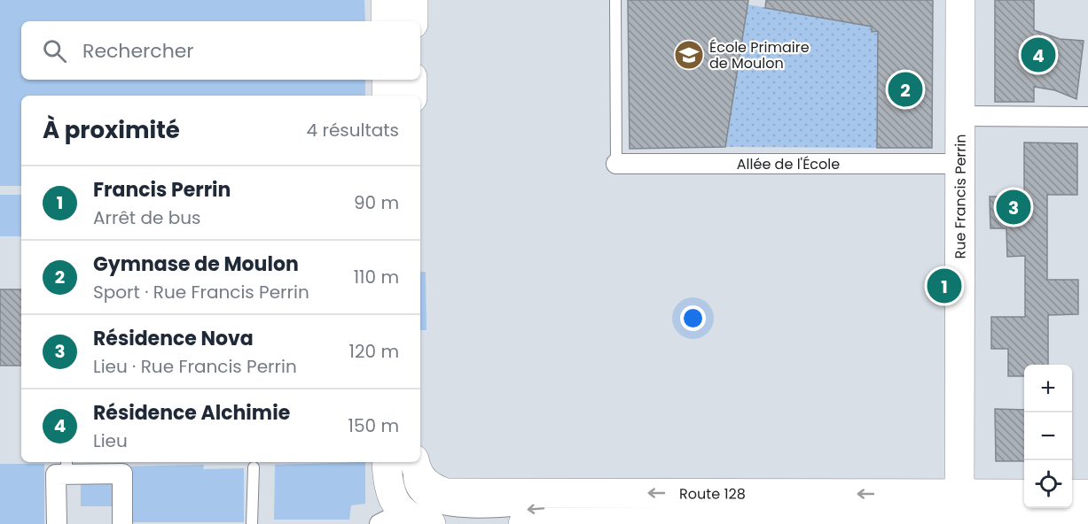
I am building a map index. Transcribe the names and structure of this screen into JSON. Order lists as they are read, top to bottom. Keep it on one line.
{"streets":{"main road":["Rue Francis Perrin","Route 128"],"street":["Allée de l'École"]},"crossings":[["Allée de l'École","Rue Francis Perrin"],["Rue Francis Perrin","Route 128"]],"places":{"school or university":["École Primaire de Moulon"]},"page":{"search":"Rechercher","pins":["4","2","3","1"],"heading":["À proximité","4 résultats"],"list":[{"mark":"1","name":"Francis Perrin","note":"Arrêt de bus","value":"90 m"},{"mark":"2","name":"Gymnase de Moulon","note":"Sport · Rue Francis Perrin","value":"110 m"},{"mark":"3","name":"Résidence Nova","note":"Lieu · Rue Francis Perrin","value":"120 m"},{"mark":"4","name":"Résidence Alchimie","note":"Lieu","value":"150 m"}],"map_buttons":["+","−"]}}
